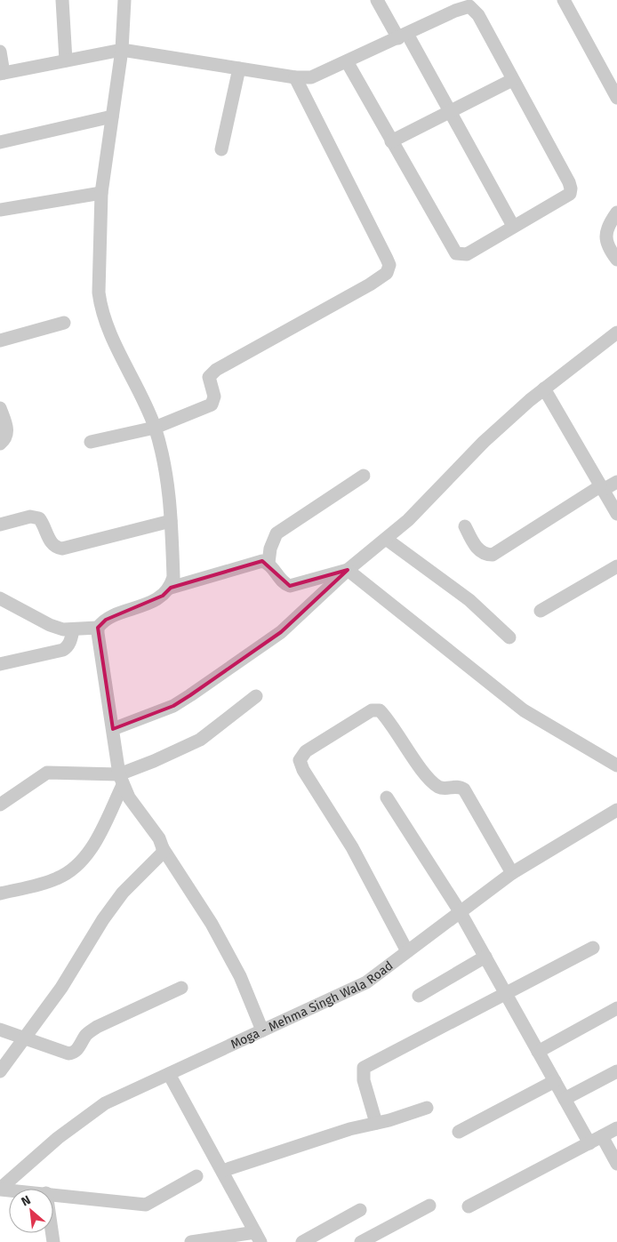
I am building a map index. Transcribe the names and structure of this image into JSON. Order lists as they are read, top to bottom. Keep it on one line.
{"streets":{"street":["Moga - Mehma Singh Wala Road"]},"north":"top left"}
